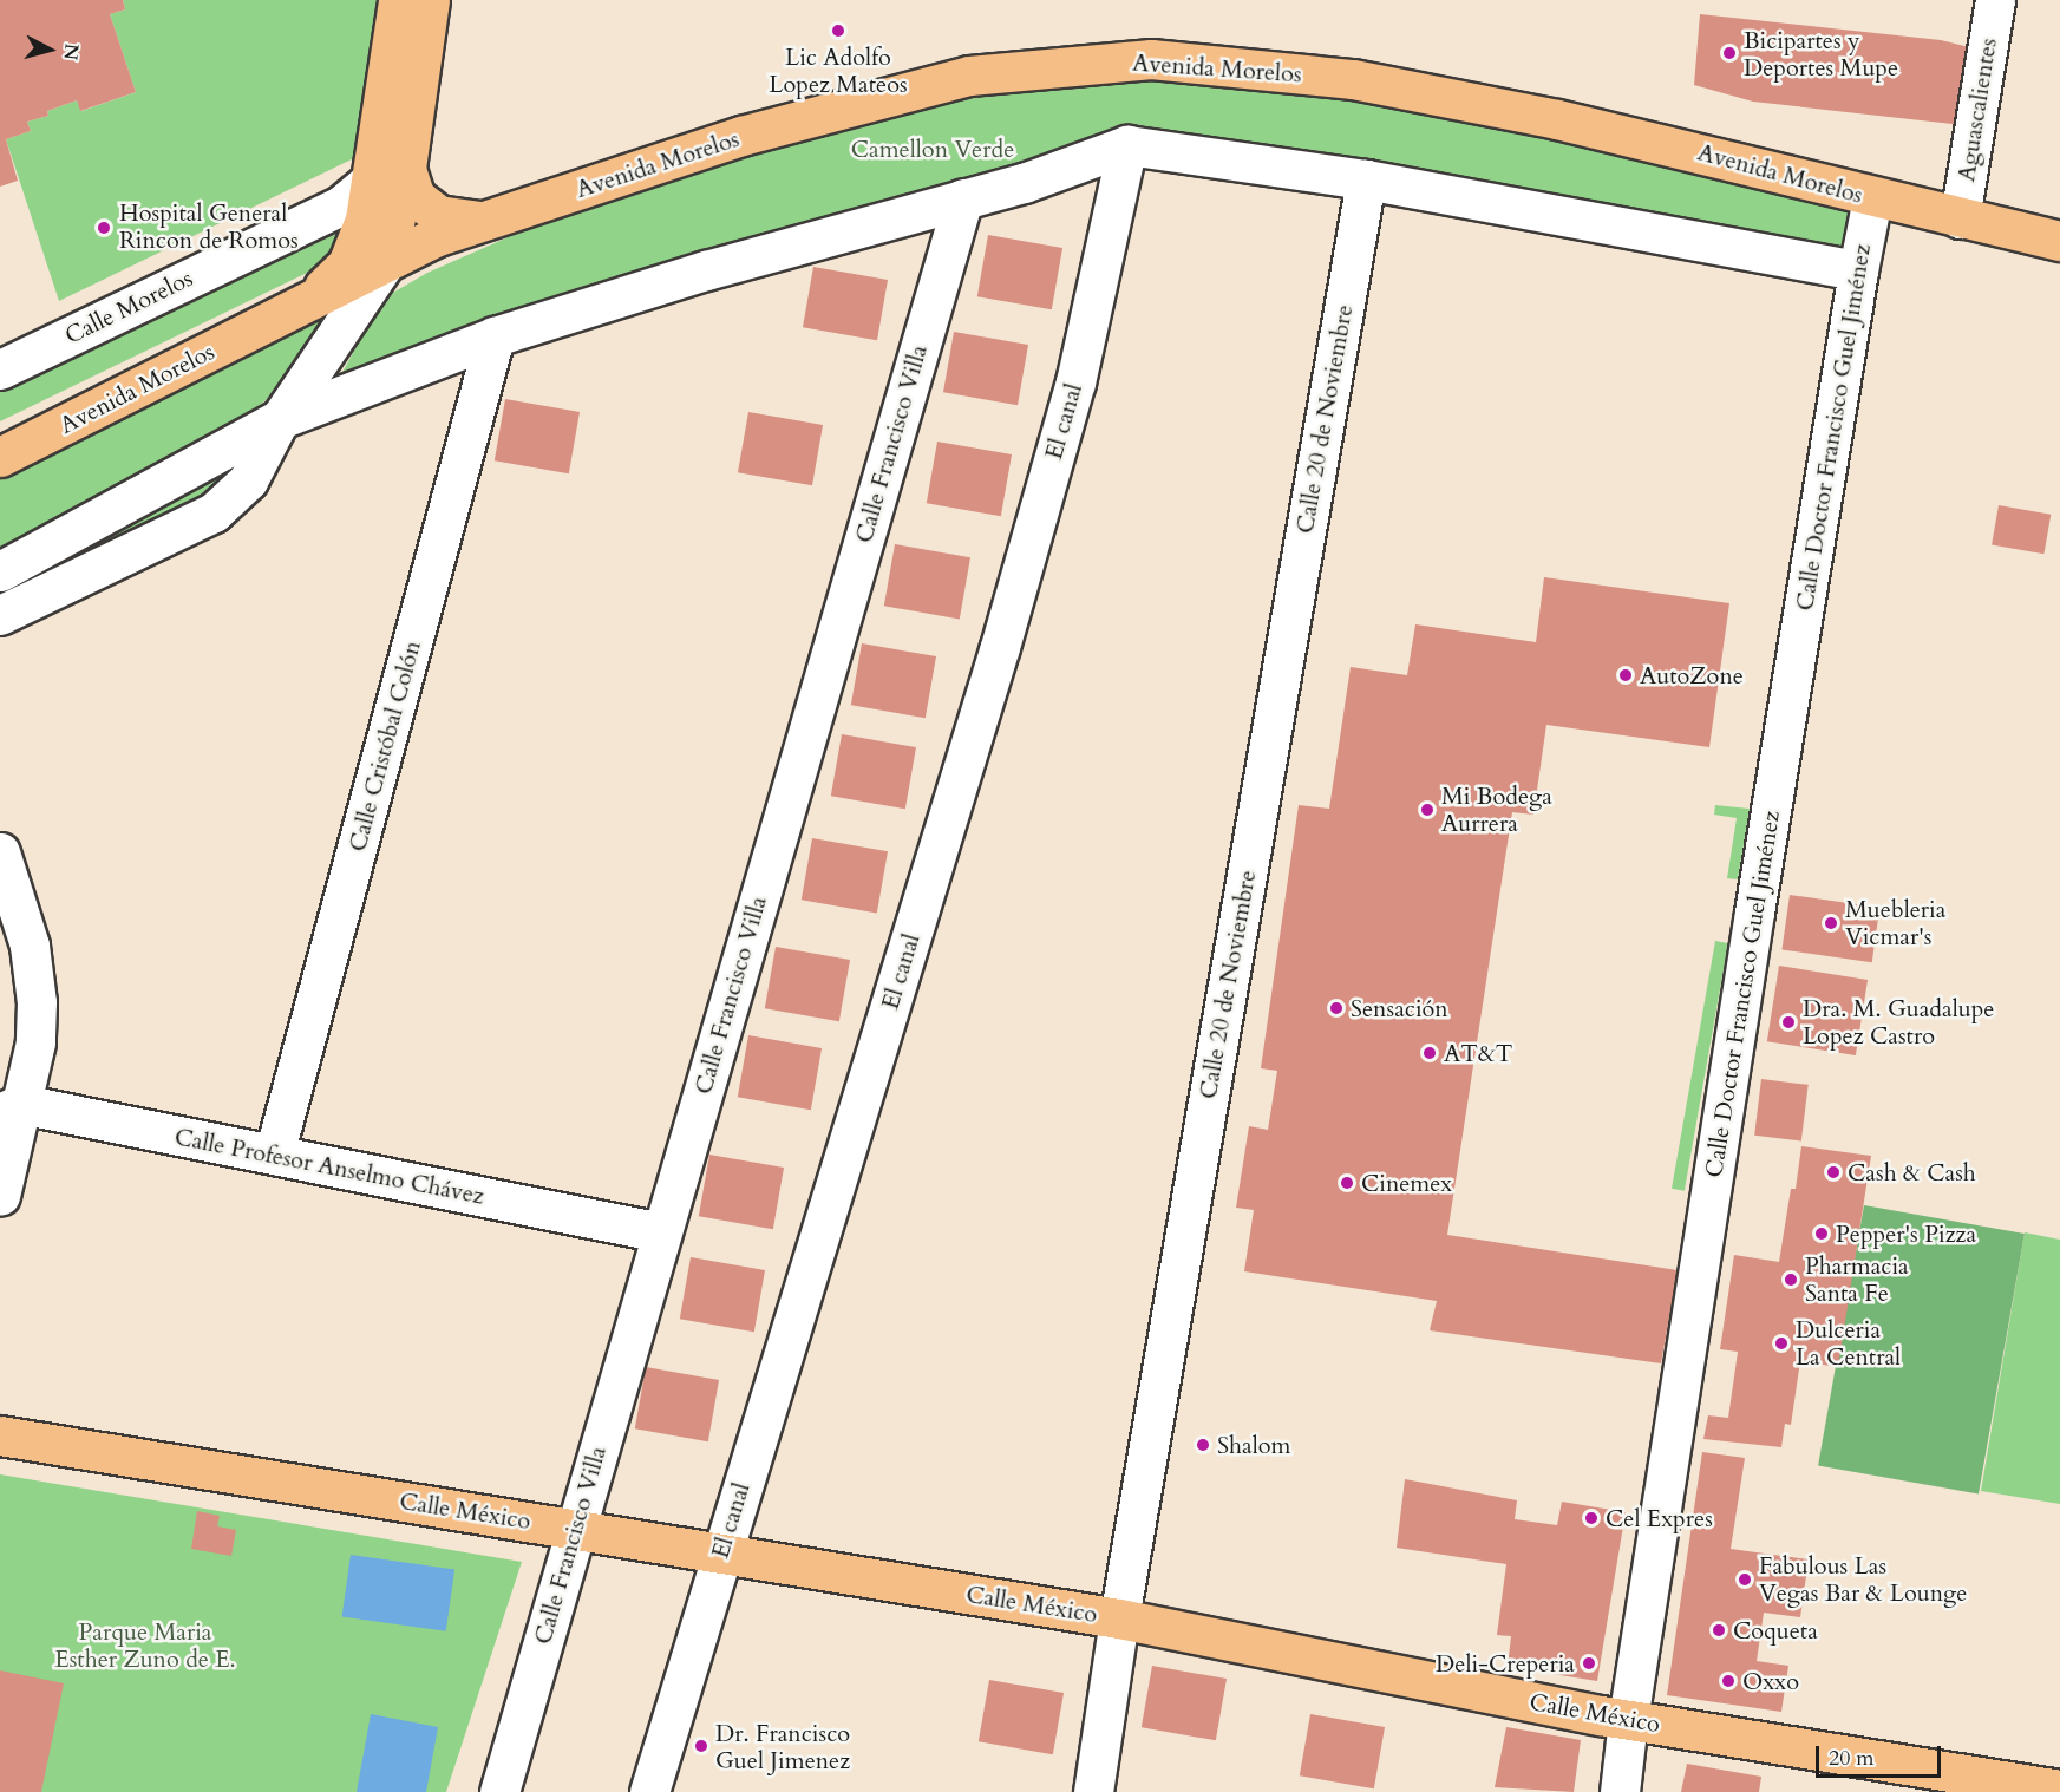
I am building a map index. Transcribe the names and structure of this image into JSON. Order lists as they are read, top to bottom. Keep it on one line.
{"streets":{"main road":["Avenida Morelos","Calle México"],"street":["Aguascalientes","Calle Morelos","Calle 20 de Noviembre","El canal","Calle Doctor Francisco Guel Jiménez","Calle Francisco Villa","Calle Cristóbal Colón","Calle Profesor Anselmo Chávez"]},"crossings":[["Avenida Morelos","Aguascalientes"],["Avenida Morelos","Calle Doctor Francisco Guel Jiménez"],["Calle 20 de Noviembre","Calle México"],["El canal","Calle México"],["Calle Doctor Francisco Guel Jiménez","Calle México"],["Calle Francisco Villa","Calle Profesor Anselmo Chávez"],["Calle Francisco Villa","Calle México"],["Calle Cristóbal Colón","Calle Profesor Anselmo Chávez"]],"parks":["Camellon Verde","Parque Maria Esther Zuno de E."],"places":["Lic Adolfo Lopez Mateos","Bicipartes y Deportes Mupe","Hospital General Rincon de Romos","AutoZone","Mi Bodega Aurrera","Muebleria Vicmar's","Sensación","Dra. M. Guadalupe Lopez Castro","AT&T","Cash & Cash","Cinemex","Pepper's Pizza","Pharmacia Santa Fe","Dulceria La Central","Shalom","Cel Expres","Fabulous Las Vegas Bar & Lounge","Coqueta","Deli-Creperia","Oxxo","Dr. Francisco Guel Jimenez"],"scale_bar":"20 m","north":"right"}
